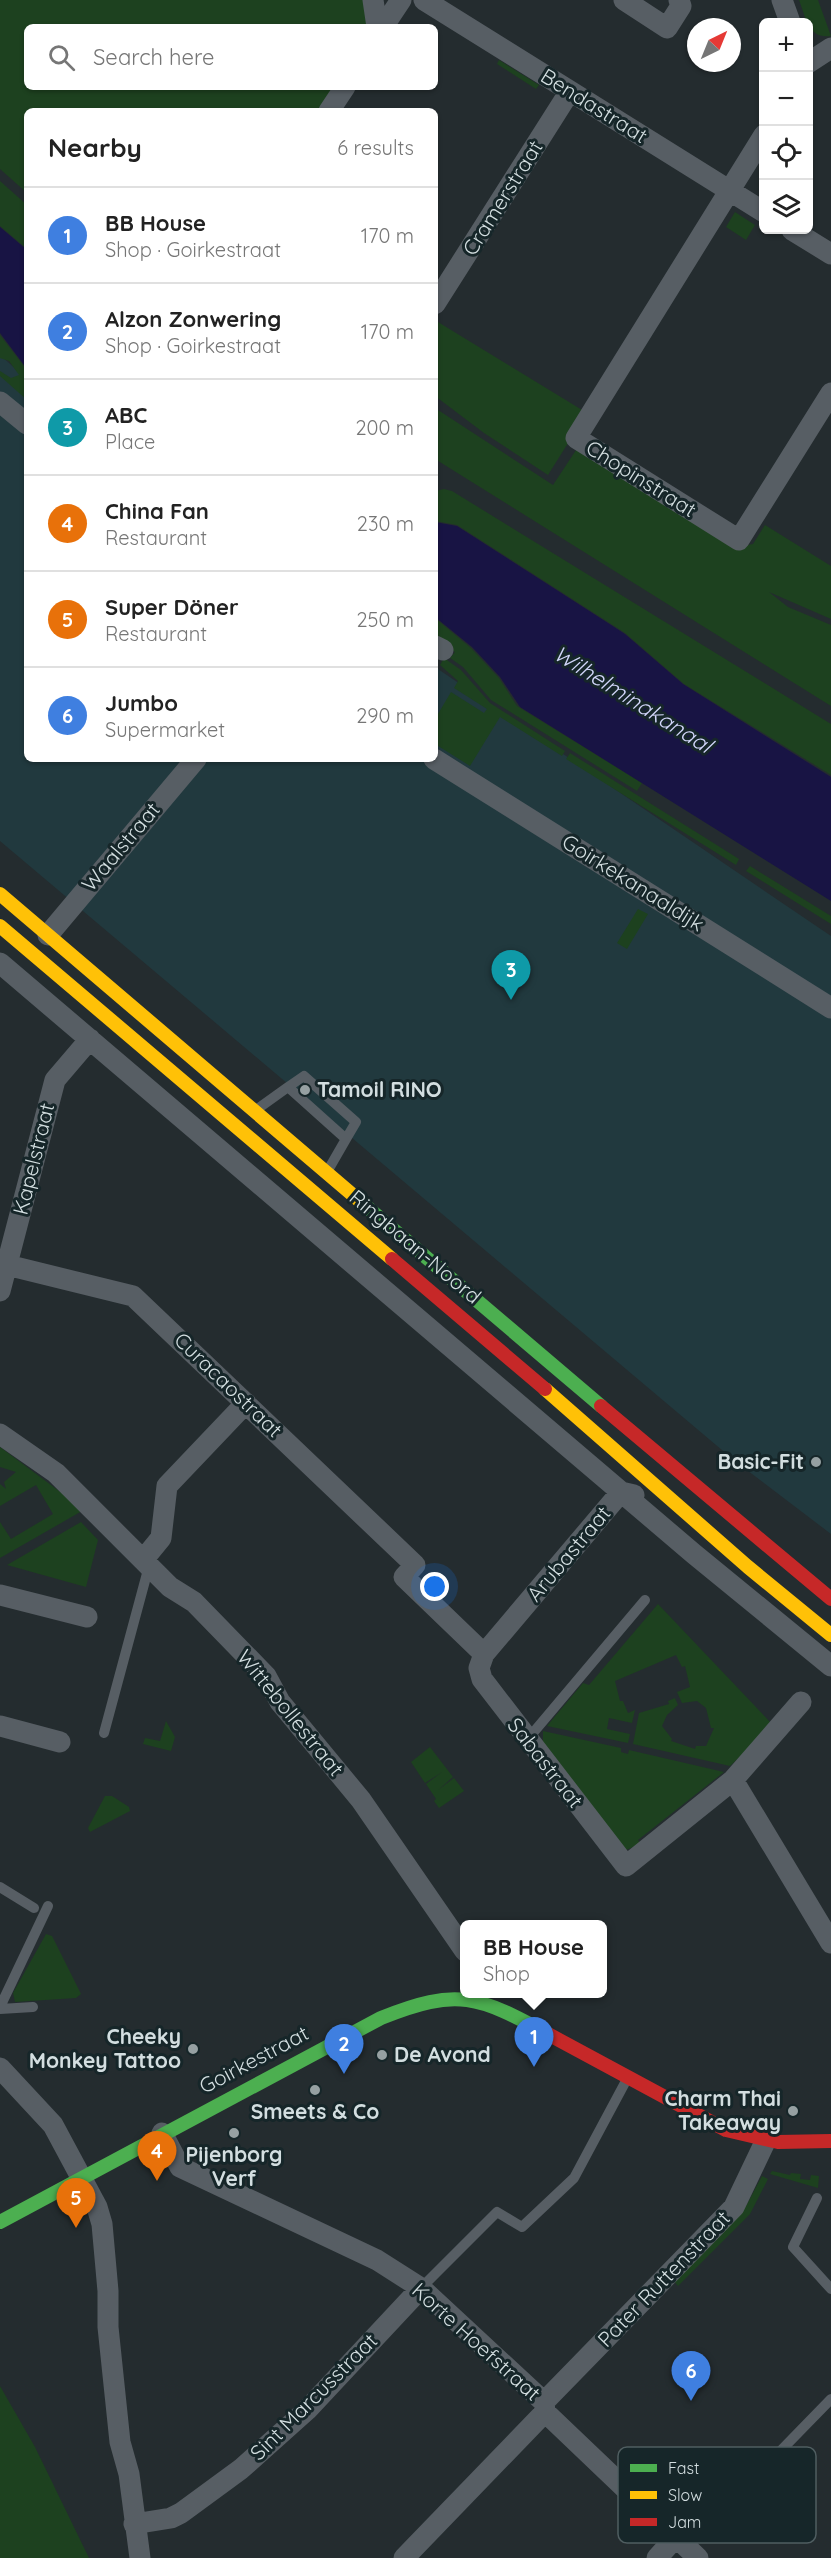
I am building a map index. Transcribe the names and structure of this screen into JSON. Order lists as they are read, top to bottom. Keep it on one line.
{"streets":{"main road":["Ringbaan-Noord","Goirkestraat"],"street":["Bendastraat","Cramerstraat","Chopinstraat","Waalstraat","Goirkekanaaldijk","Kapelstraat","Curacaostraat","Arubastraat","Wittebollestraat","Sabastraat","Pater Ruttenstraat","Korte Hoefstraat","Sint Marcusstraat"]},"crossings":[["Bendastraat","Cramerstraat"],["Bendastraat","Chopinstraat"],["Waalstraat","Ringbaan-Noord"],["Kapelstraat","Curacaostraat"],["Ringbaan-Noord","Arubastraat"],["Curacaostraat","Arubastraat"],["Curacaostraat","Sabastraat"],["Arubastraat","Sabastraat"],["Goirkestraat","Pater Ruttenstraat"],["Goirkestraat","Korte Hoefstraat"],["Pater Ruttenstraat","Korte Hoefstraat"],["Korte Hoefstraat","Sint Marcusstraat"]],"water":["Wilhelminakanaal"],"places":["Tamoil RINO","Basic-Fit","Cheeky Monkey Tattoo","De Avond","Smeets & Co","Charm Thai Takeaway","Pijenborg Verf"],"legend":["Fast","Slow","Jam"],"north":"top right","page":{"map_buttons":["+","−"],"search":"Search here","heading":["Nearby","6 results"],"list":[{"mark":"1","name":"BB House","note":"Shop · Goirkestraat","value":"170 m"},{"mark":"2","name":"Alzon Zonwering","note":"Shop · Goirkestraat","value":"170 m"},{"mark":"3","name":"ABC","note":"Place","value":"200 m"},{"mark":"4","name":"China Fan","note":"Restaurant","value":"230 m"},{"mark":"5","name":"Super Döner","note":"Restaurant","value":"250 m"},{"mark":"6","name":"Jumbo","note":"Supermarket","value":"290 m"}],"pins":["3","1","2","4","5","6"],"popup":["BB House","Shop"]}}
